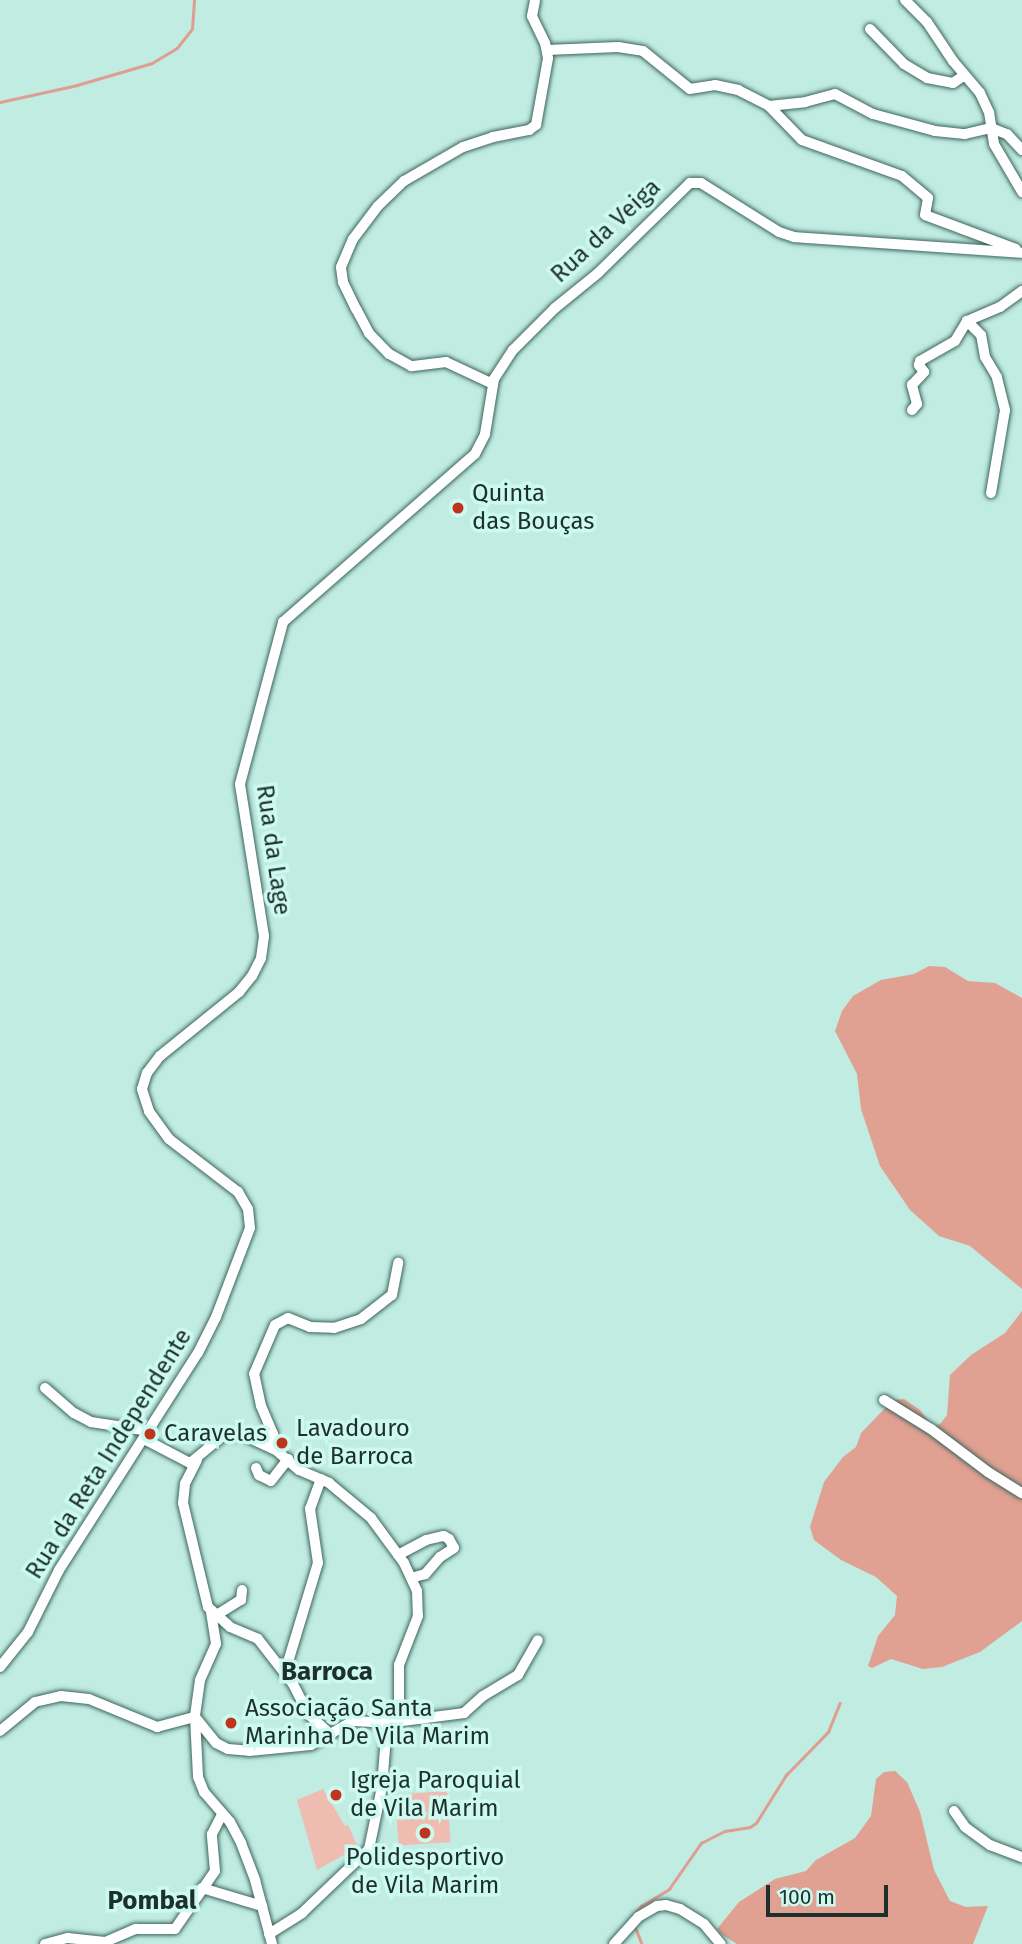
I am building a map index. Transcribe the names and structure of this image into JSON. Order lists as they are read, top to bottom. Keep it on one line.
{"streets":{"street":["Rua da Veiga","Rua da Lage","Rua da Reta Independente"]},"crossings":[["Rua da Veiga","Rua da Lage"],["Rua da Lage","Rua da Reta Independente"]],"districts":["Barroca","Pombal"],"places":["Quinta das Bouças","Caravelas","Lavadouro de Barroca","Associação Santa Marinha De Vila Marim","Igreja Paroquial de Vila Marim","Polidesportivo de Vila Marim"],"scale_bar":"100 m"}
